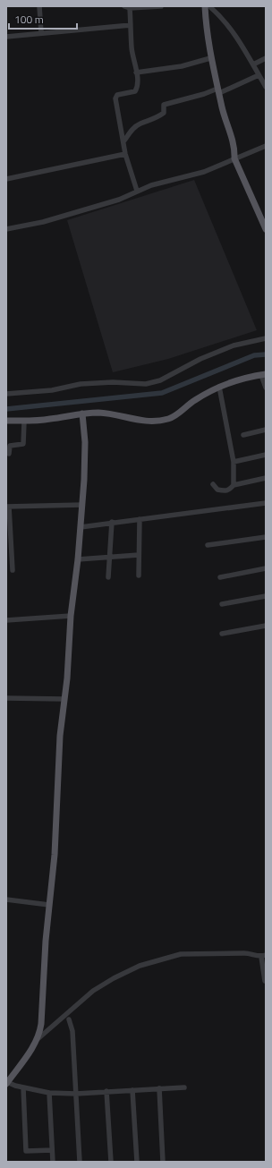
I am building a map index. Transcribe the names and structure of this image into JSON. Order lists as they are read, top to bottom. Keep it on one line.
{"scale_bar":"100 m"}
